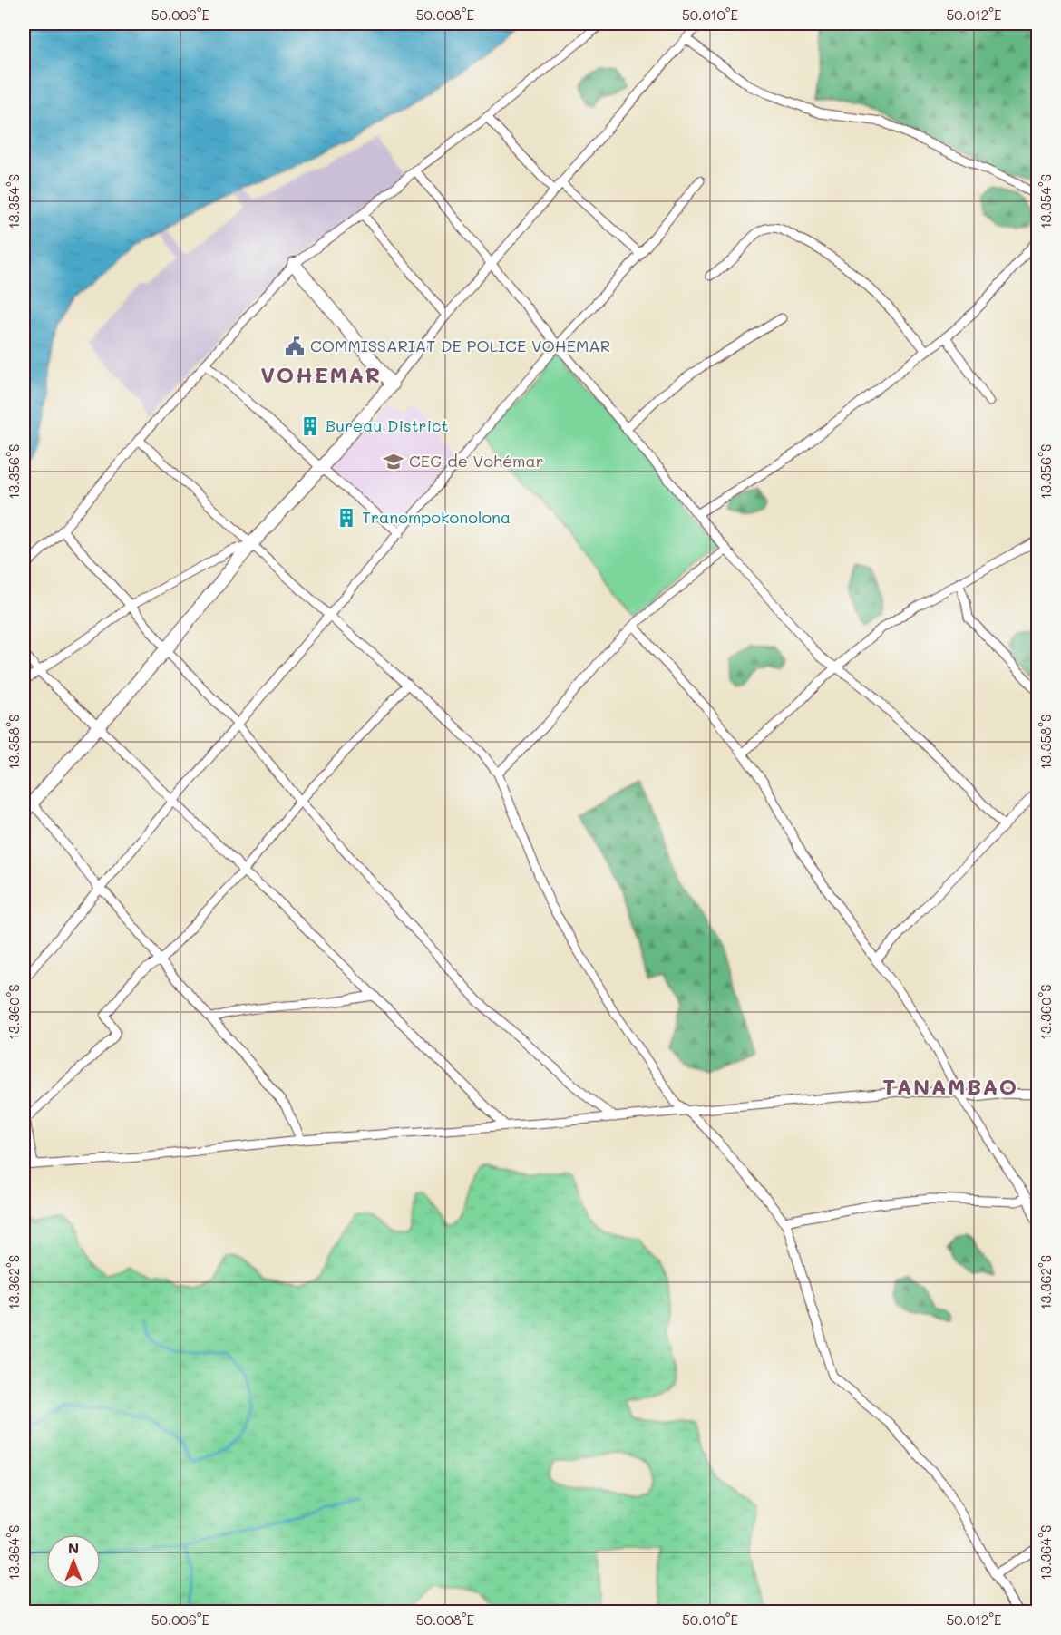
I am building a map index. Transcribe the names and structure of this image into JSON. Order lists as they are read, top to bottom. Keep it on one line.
{"districts":["VOHEMAR","TANAMBAO"],"places":{"public building":["COMMISSARIAT DE POLICE VOHEMAR"],"building":["Bureau District","Tranompokonolona"],"school or university":["CEG de Vohémar"]},"north":"top","coordinates":["50.006°E","50.008°E","50.010°E","50.012°E","13.354°S","13.356°S","13.358°S","13.360°S","13.362°S","13.364°S"]}
